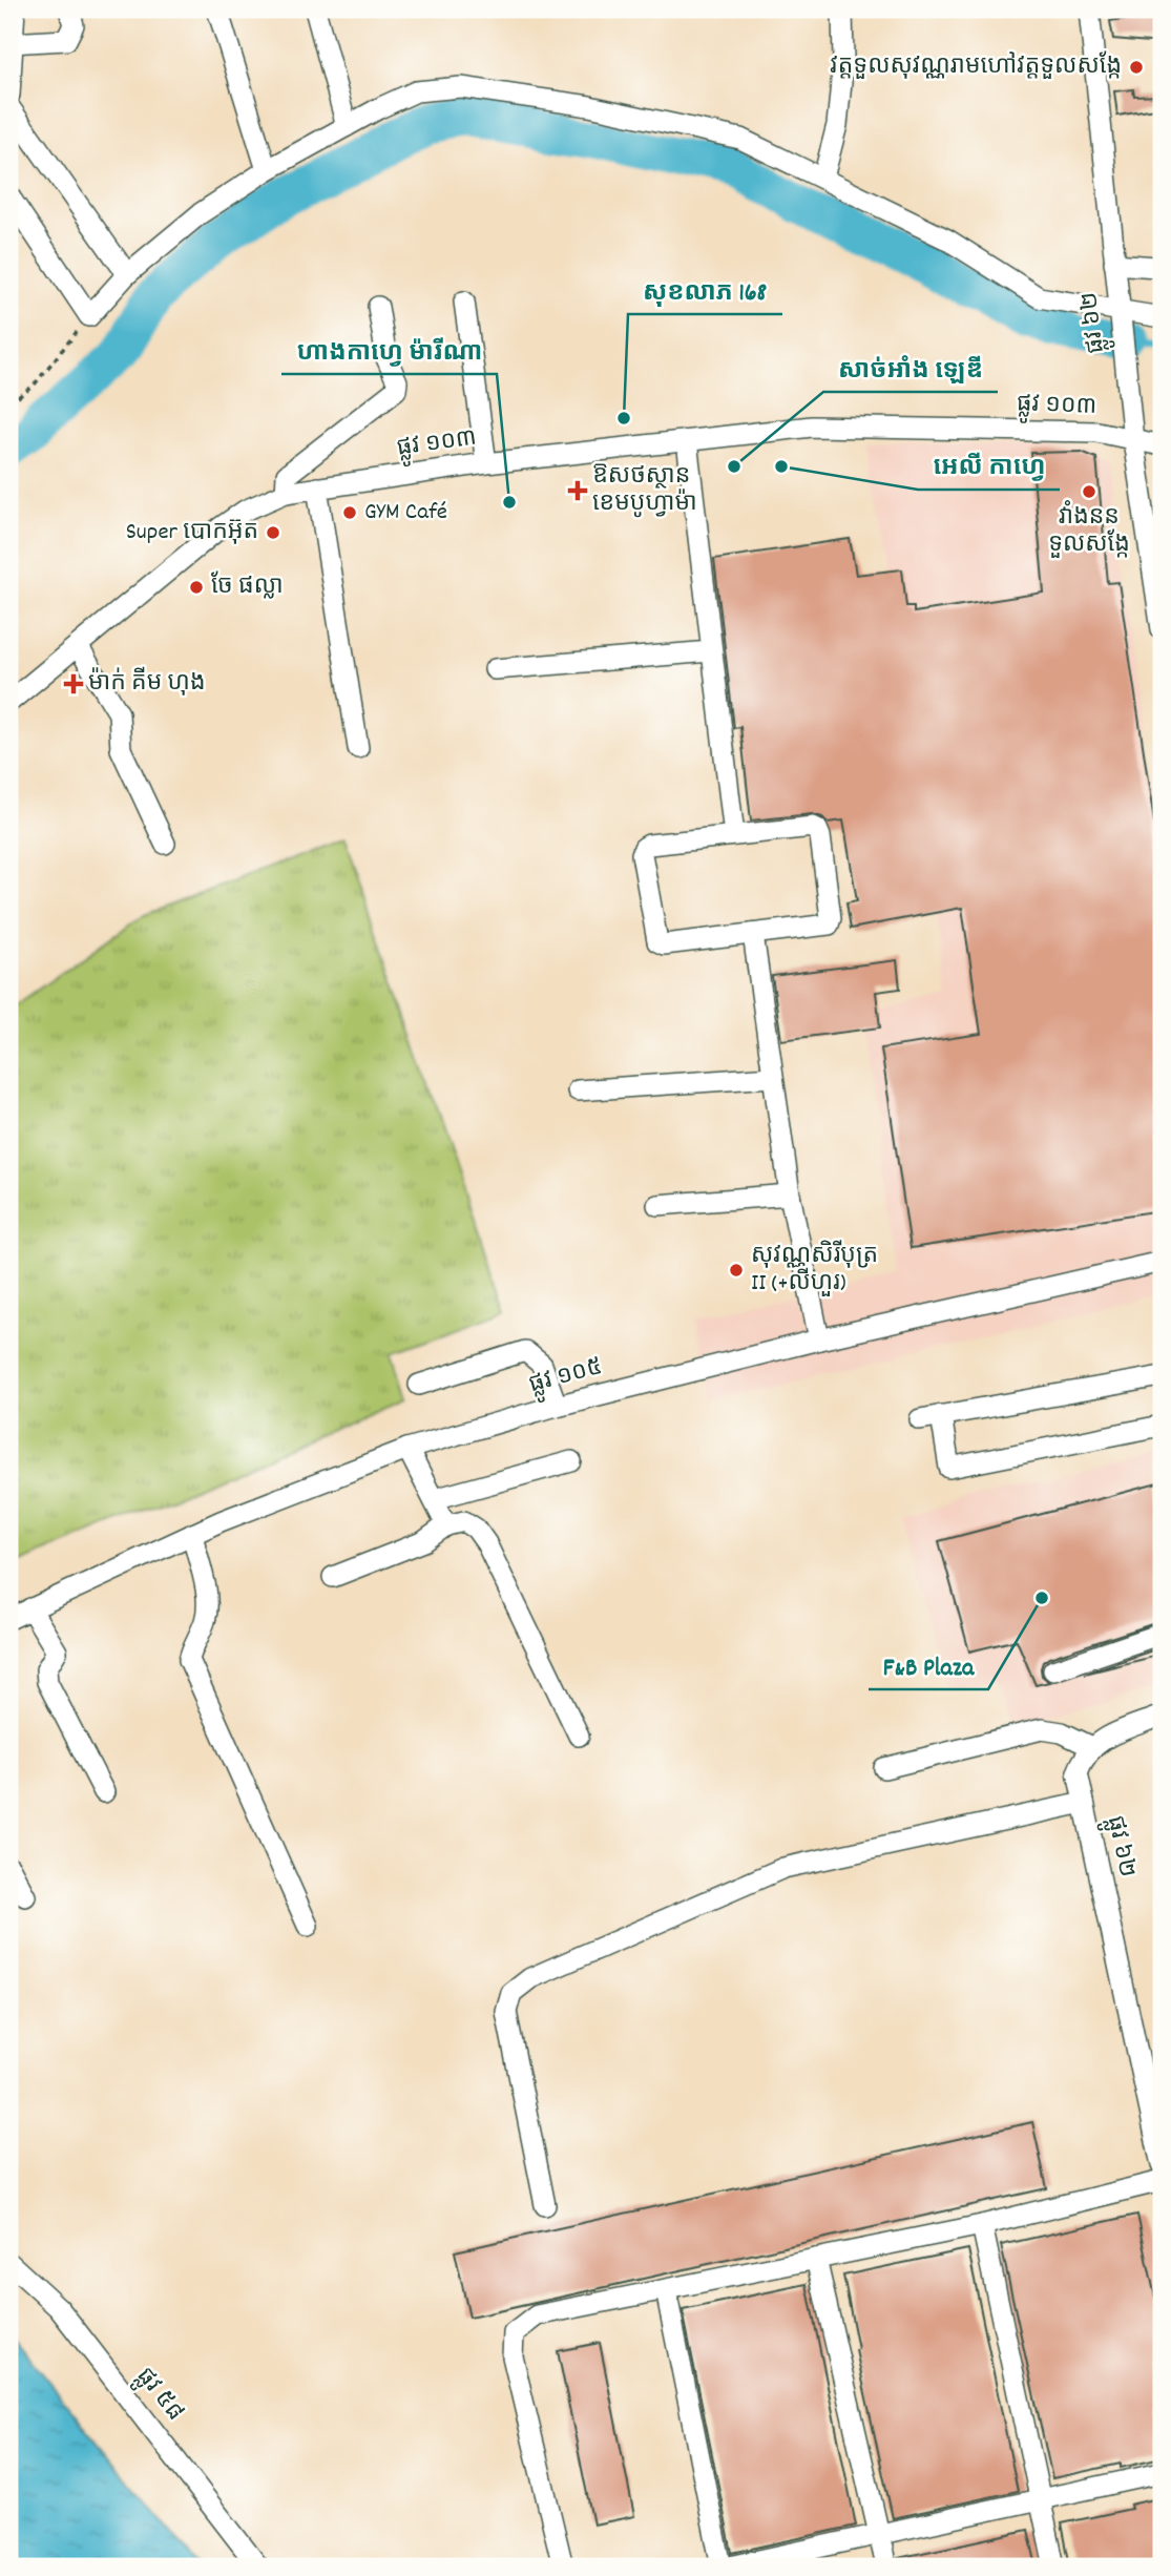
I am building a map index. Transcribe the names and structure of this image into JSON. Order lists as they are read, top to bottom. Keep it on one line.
{"streets":{"street":["ផ្លូវ ៦២","ផ្លូវ ១០៣","ផ្លូវ ១០៥","ផ្លូវ ៥៨"]},"crossings":[["ផ្លូវ ៦២","ផ្លូវ ១០៣"]],"places":{"other":["វត្តទួលសុវណ្ណរាមហៅវត្តទួលសង្កែ","សុខលាភ 168","សាច់អាំង ឡេឌី","អេលី កាហ្វេ","វាំងនន ទួលសង្កែ","ហាងកាហ្វេ ម៉ារីណា","GYM Café","Super បោកអ៊ុត","ចែ ផល្លា","សុវណ្ណសិរីបុត្រ II (+លីហួរ)","F&B Plaza"],"health":["ឱសថស្ថាន ខេមបូហ្វាម៉ា","ម៉ាក់ គីម ហុង"]}}
